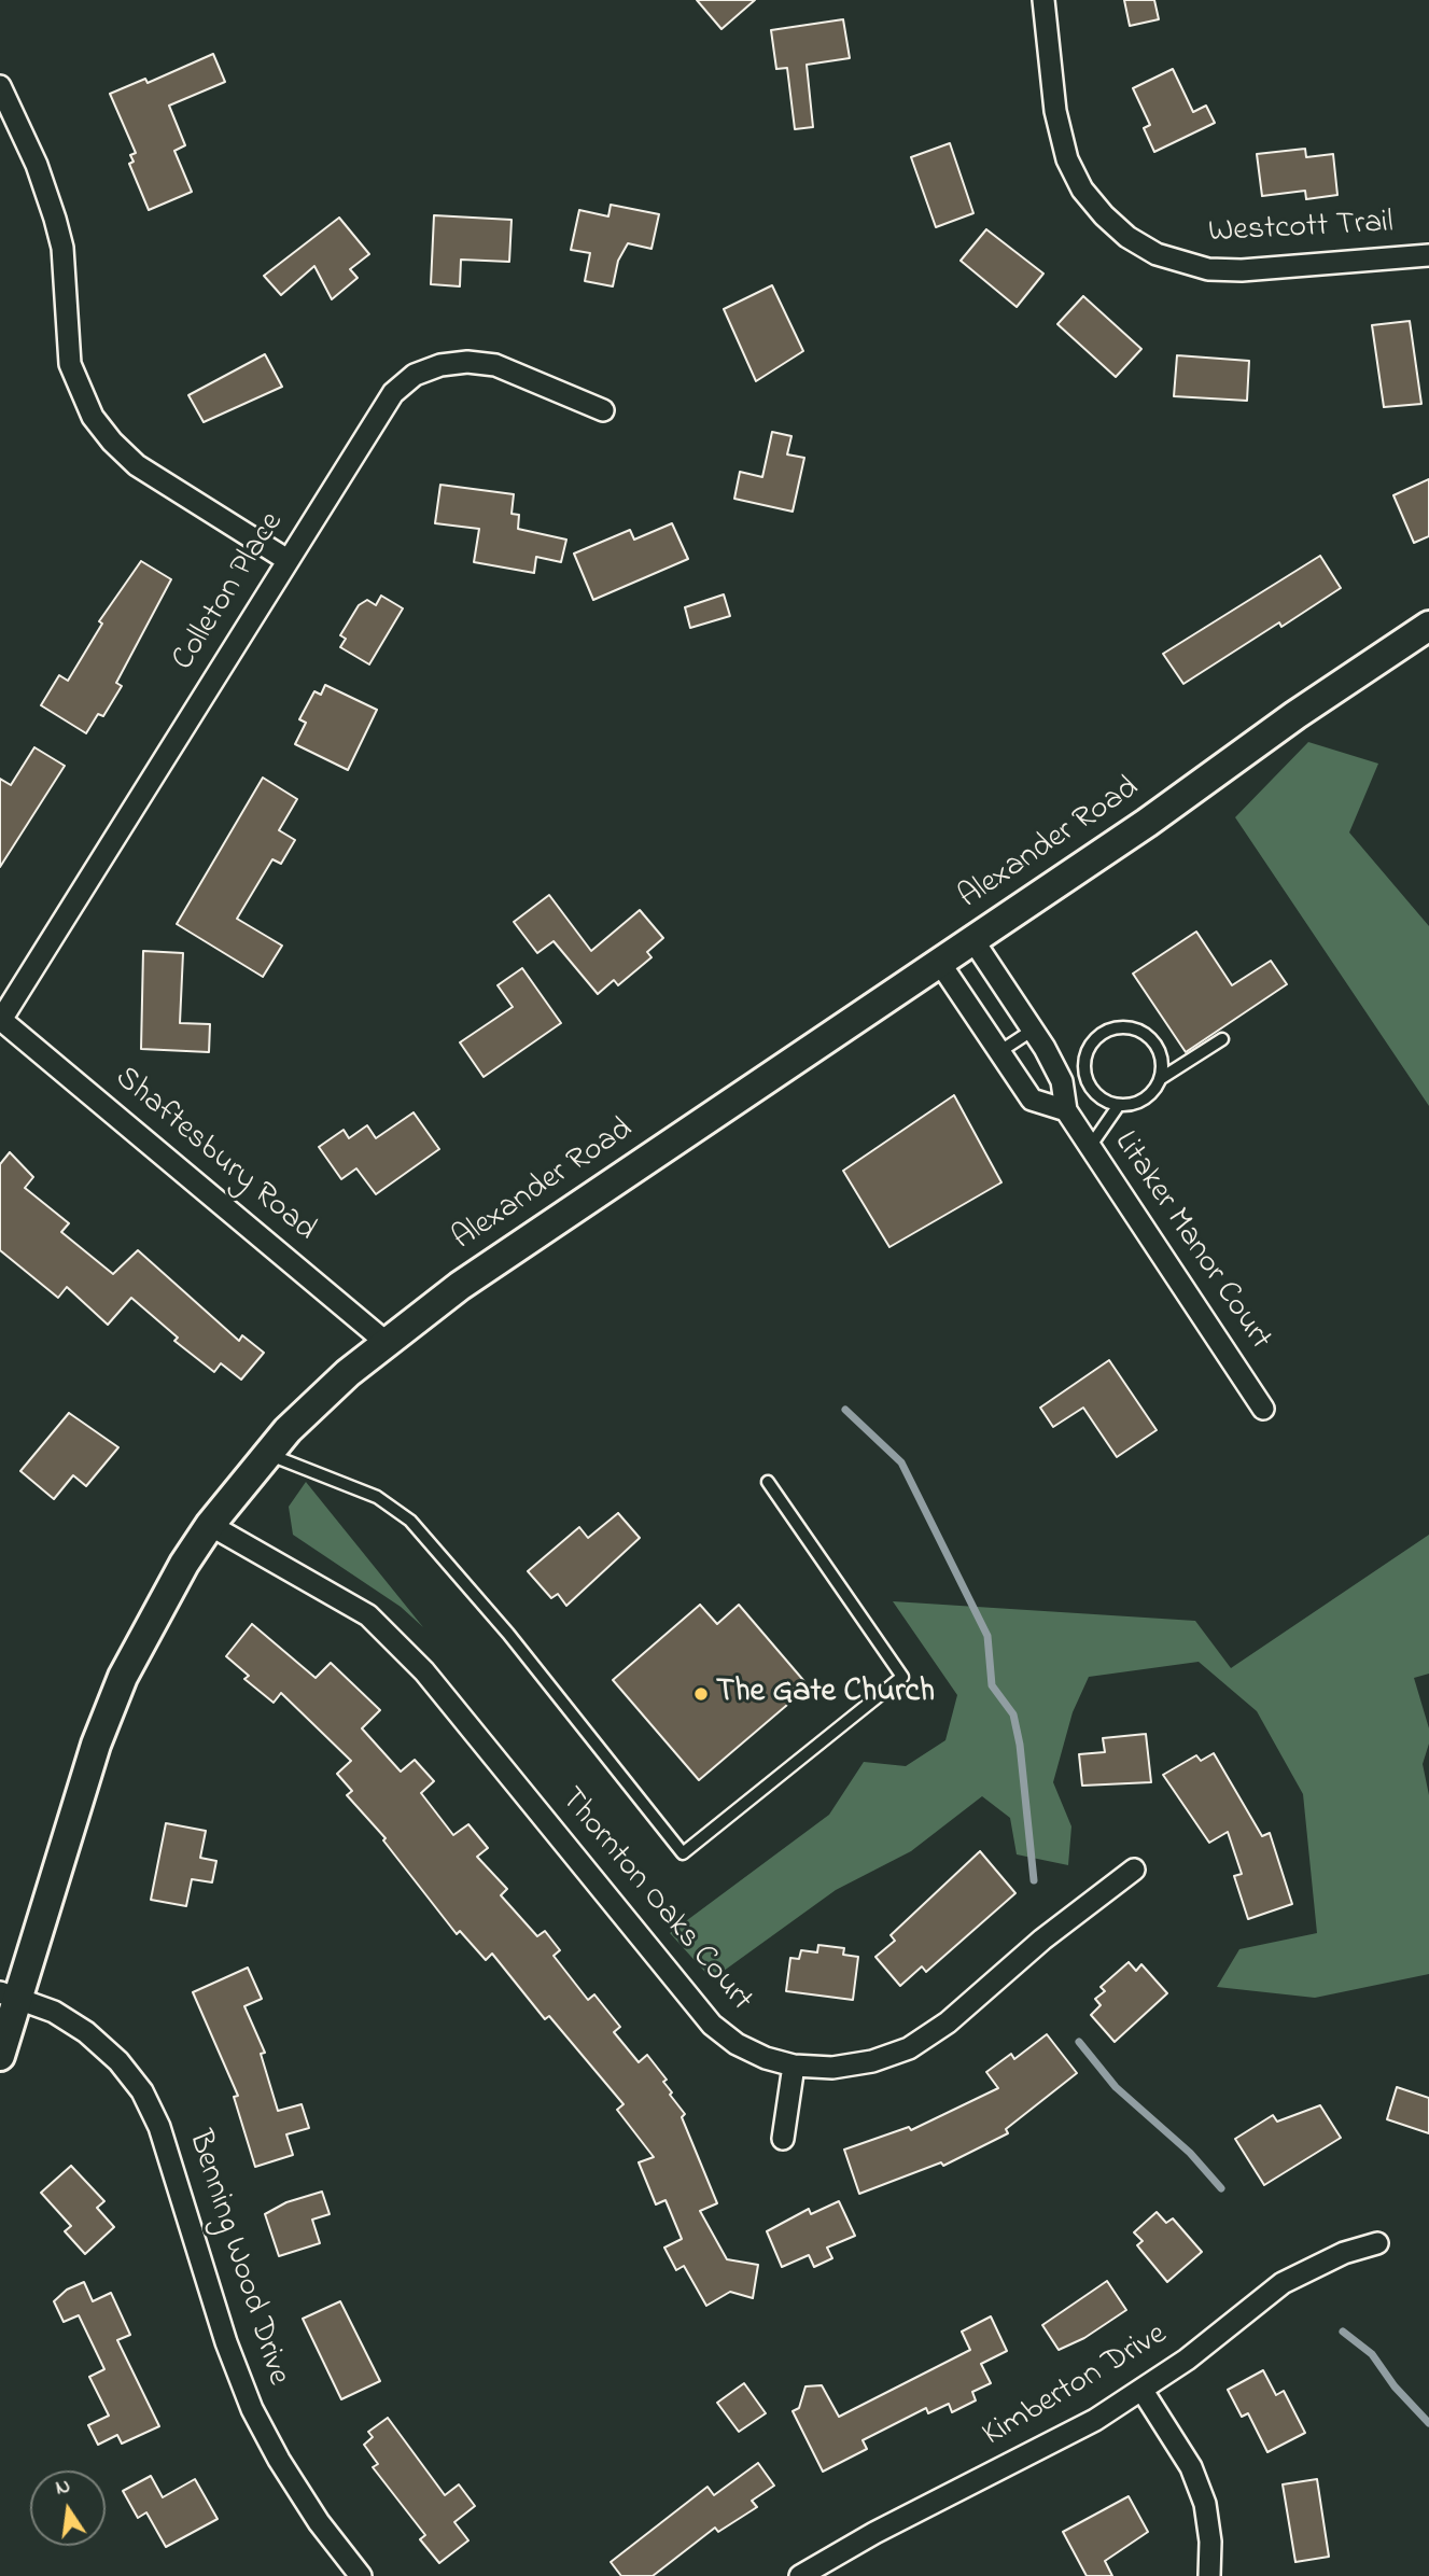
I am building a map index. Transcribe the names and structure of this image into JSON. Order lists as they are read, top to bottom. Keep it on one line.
{"streets":{"street":["Westcott Trail","Colleton Place","Alexander Road","Shaftesbury Road","Litaker Manor Court","Thornton Oaks Court","Benning Wood Drive","Kimberton Drive"]},"crossings":[["Colleton Place","Shaftesbury Road"],["Alexander Road","Shaftesbury Road"],["Alexander Road","Litaker Manor Court"],["Alexander Road","Thornton Oaks Court"],["Alexander Road","Benning Wood Drive"]],"places":["The Gate Church"],"north":"top"}
